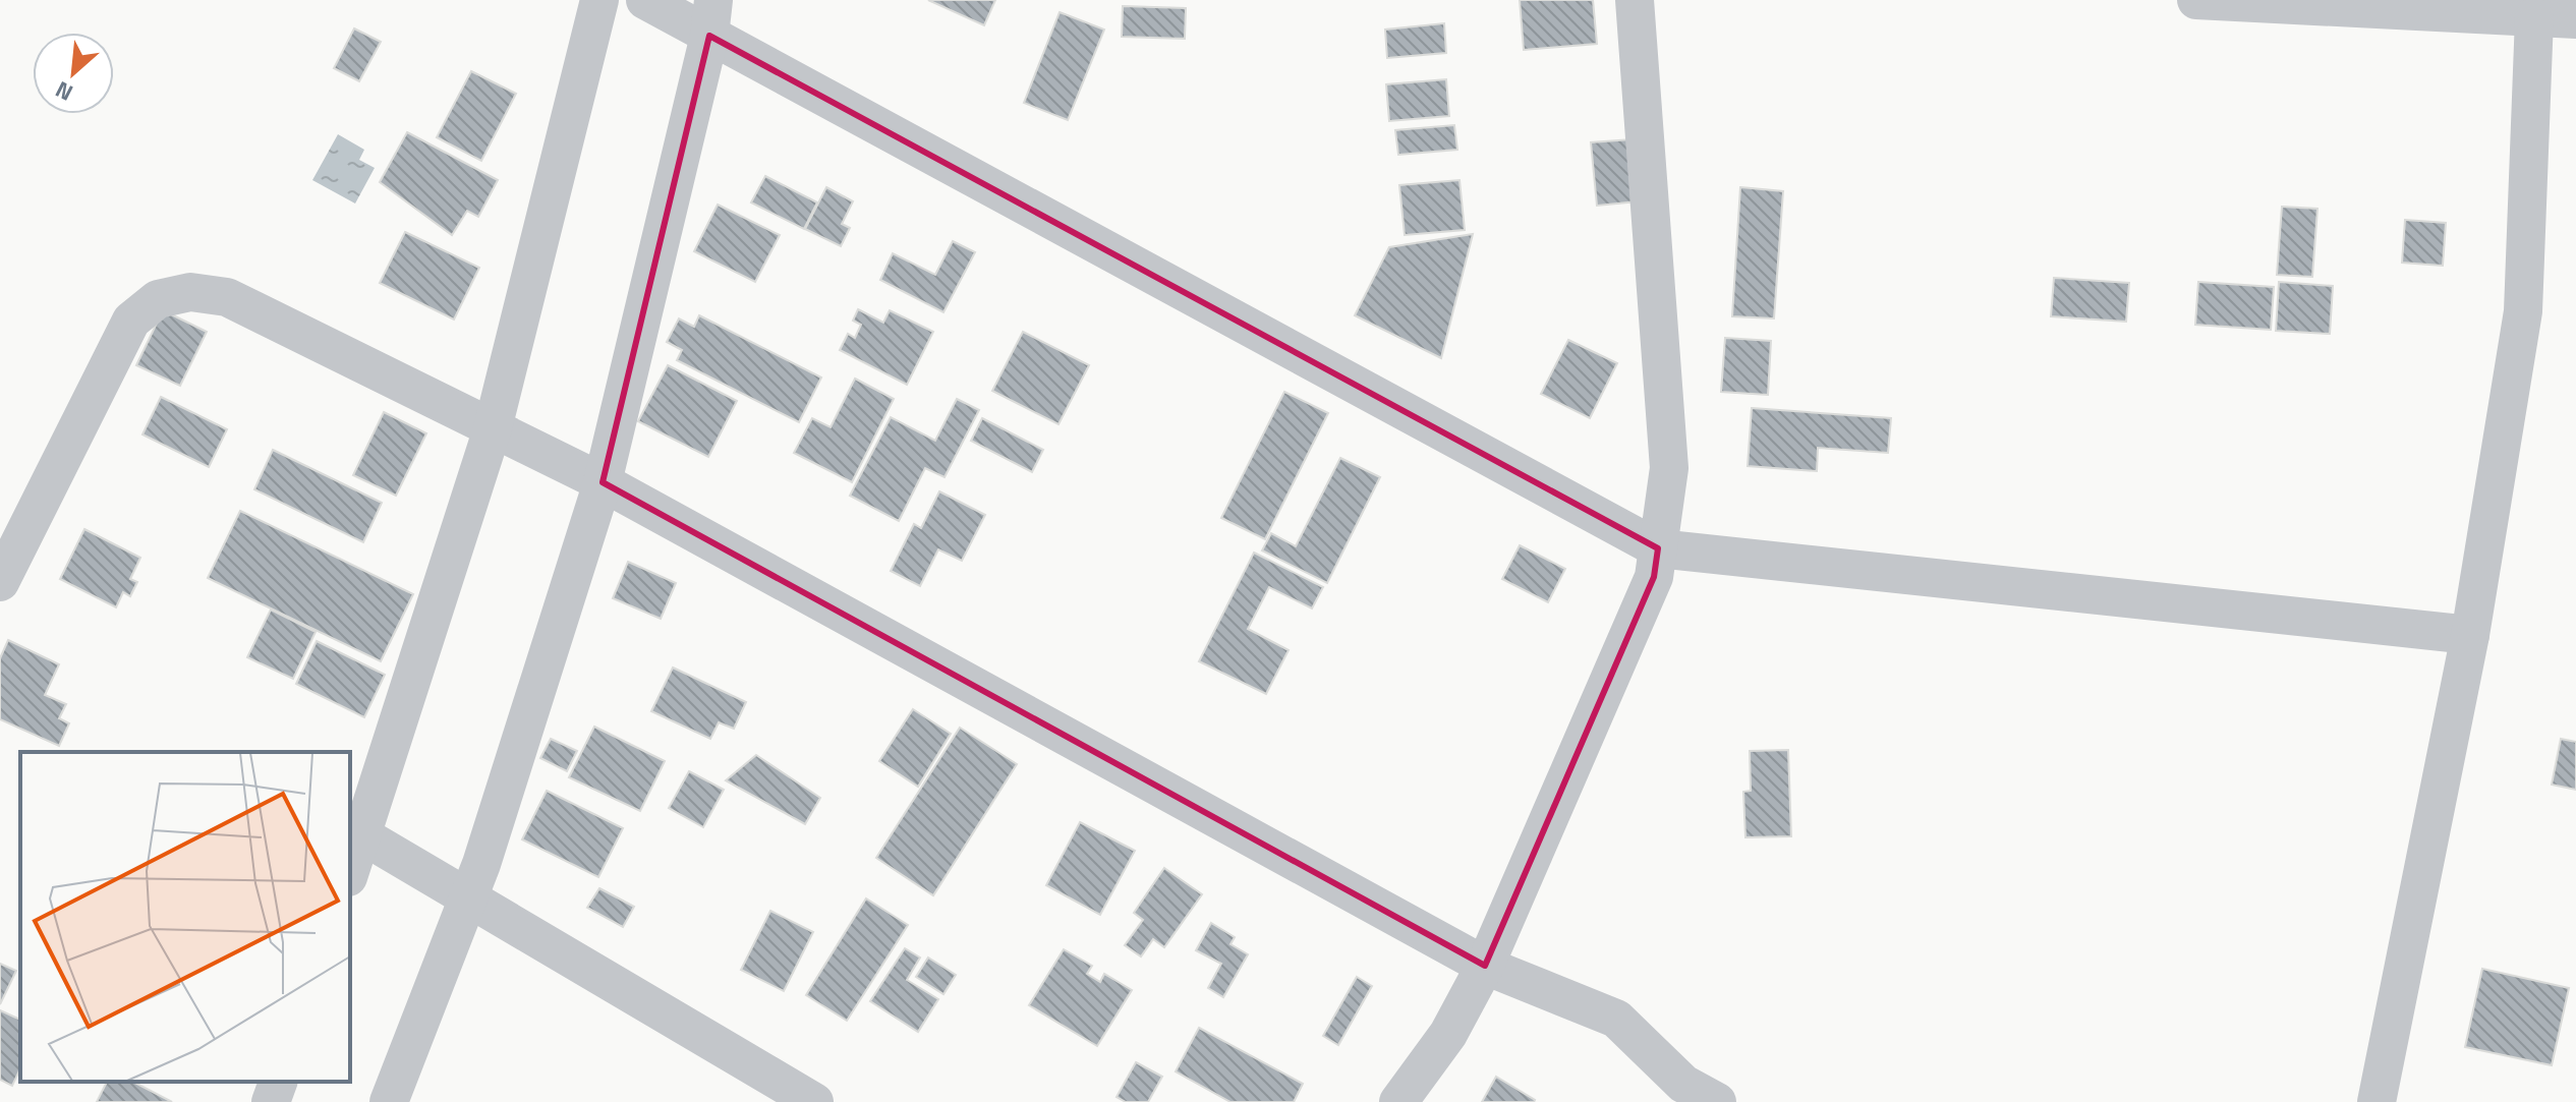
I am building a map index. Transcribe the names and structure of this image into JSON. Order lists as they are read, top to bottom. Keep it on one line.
{"north":"bottom left"}
